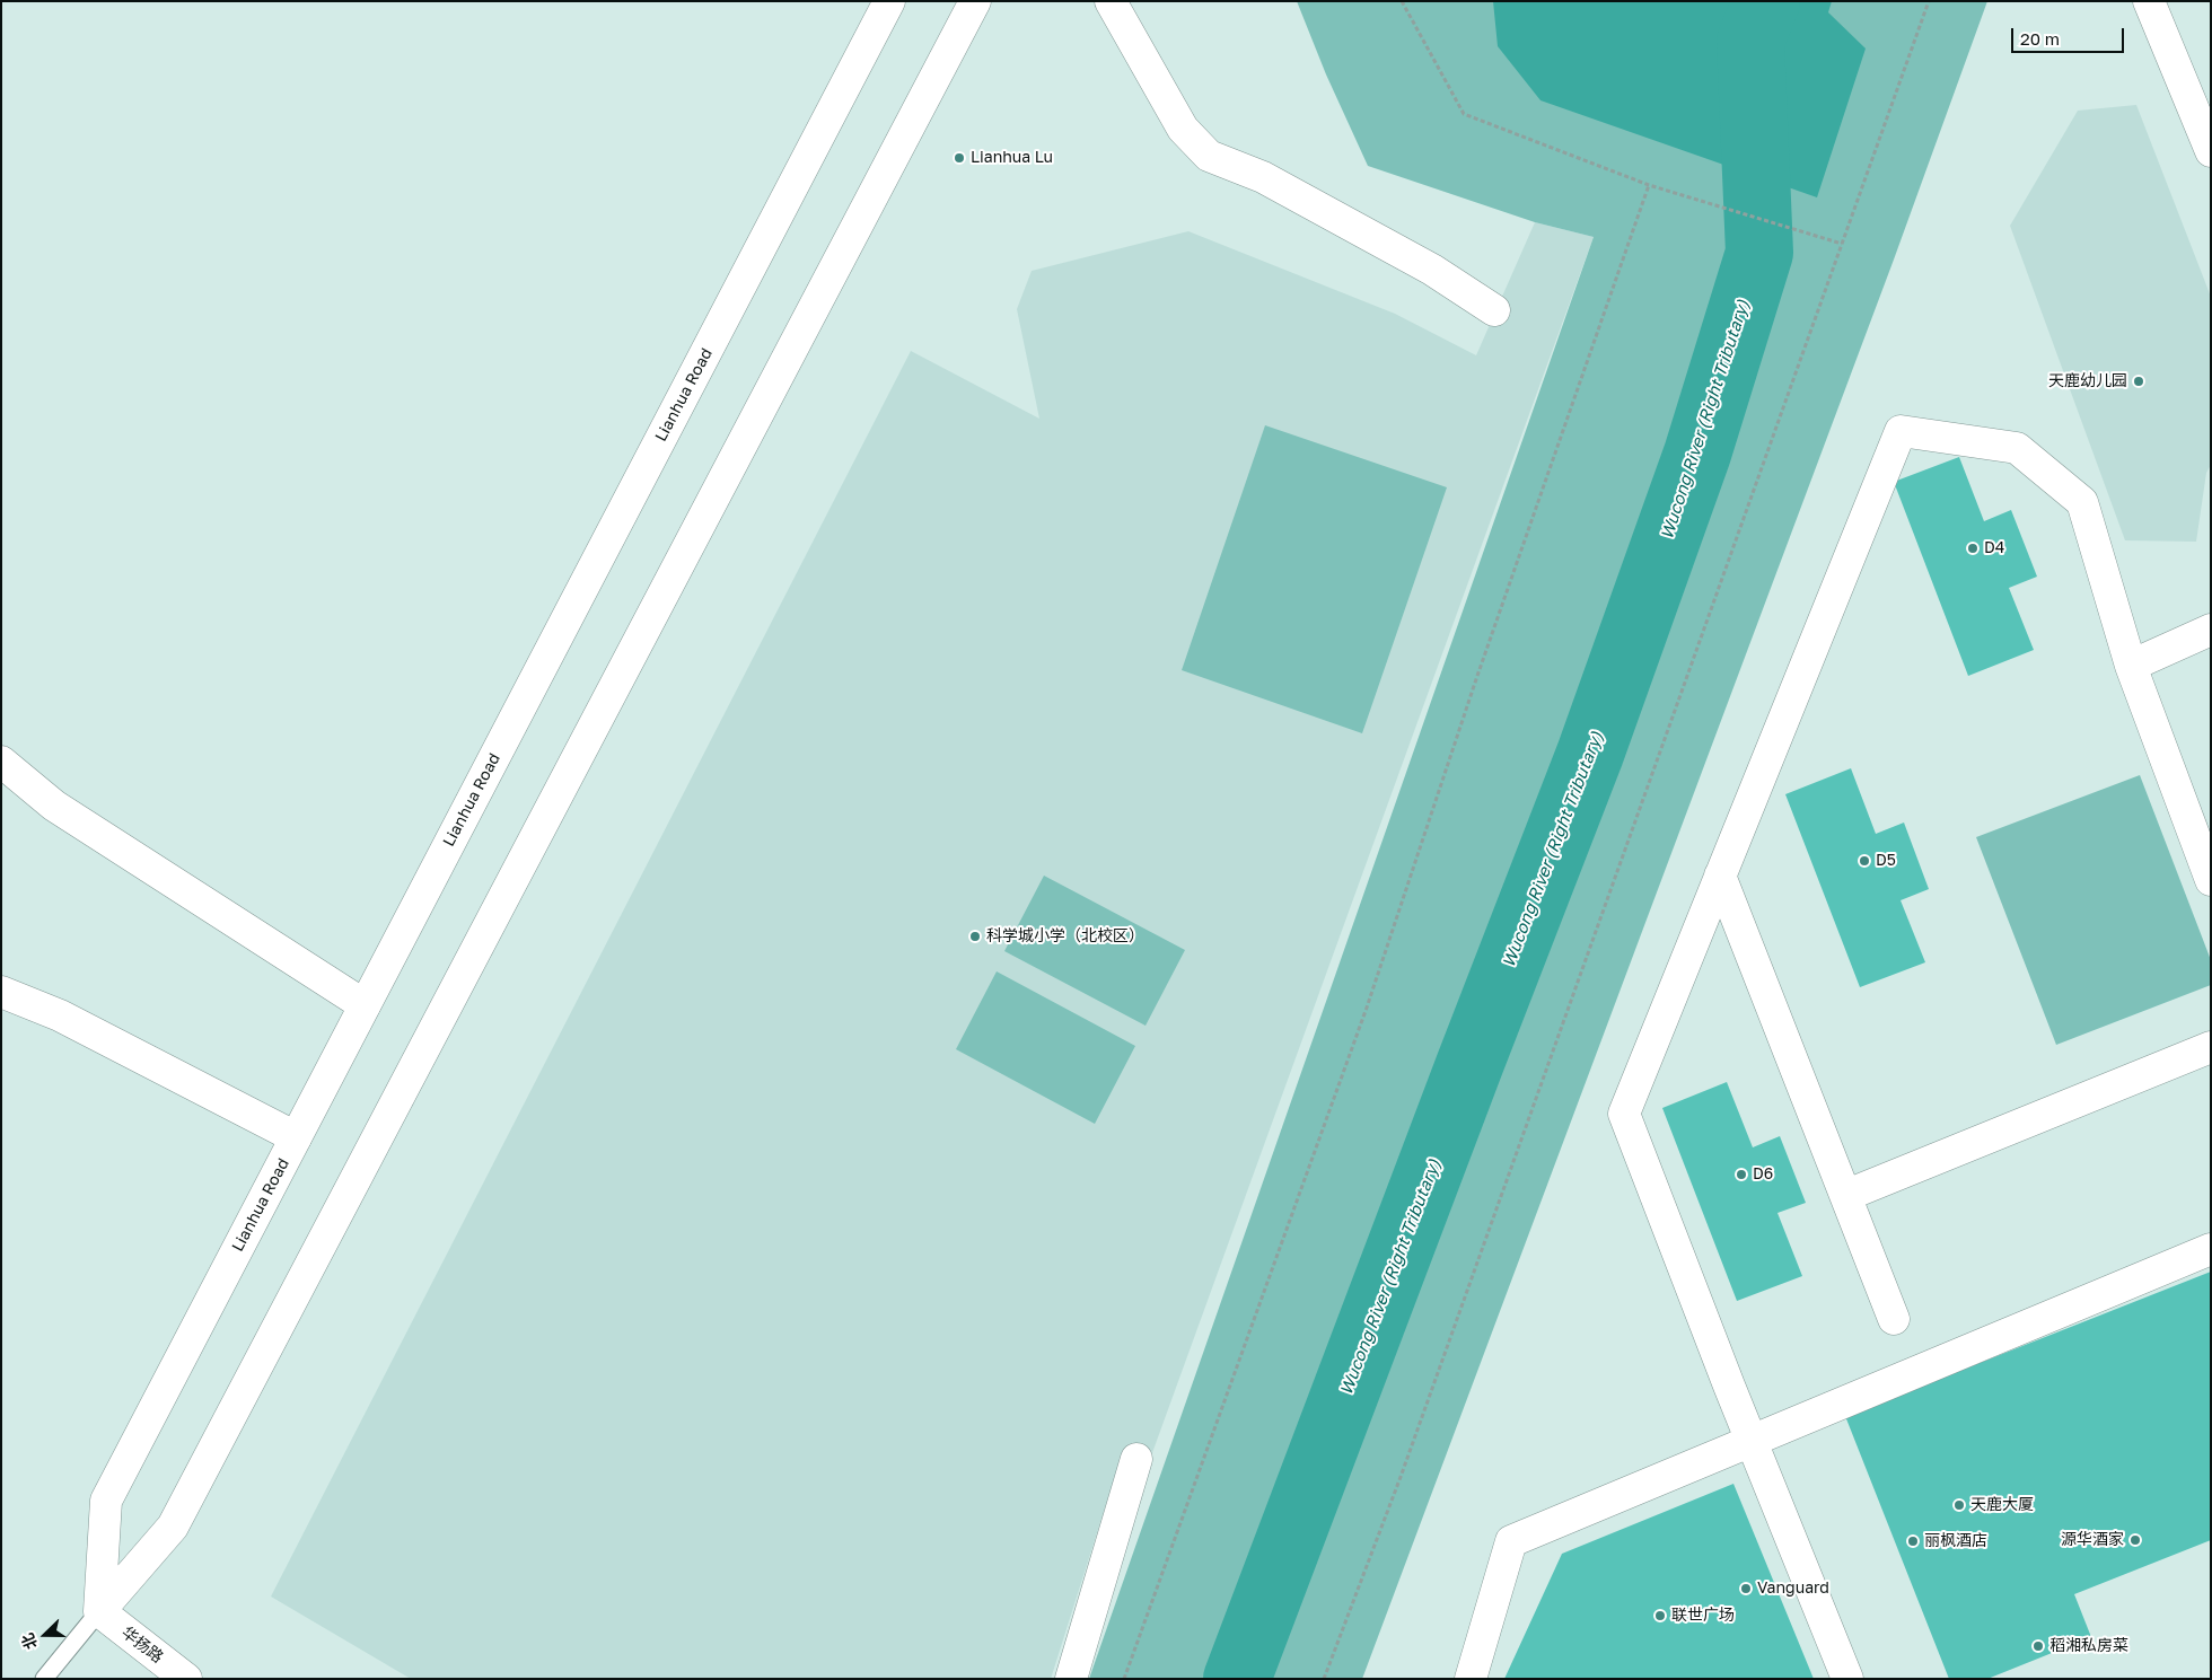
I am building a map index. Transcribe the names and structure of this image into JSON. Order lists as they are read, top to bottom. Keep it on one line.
{"streets":{"street":["Lianhua Road","华扬路"]},"crossings":[["Lianhua Road","华扬路"]],"water":["Wucong River (Right Tributary)"],"places":["Lianhua Lu","天鹿幼儿园","D4","D5","科学城小学（北校区）","D6","天鹿大厦","源华酒家","丽枫酒店","Vanguard","联世广场","稻湘私房菜"],"scale_bar":"20 m","north":"left"}
